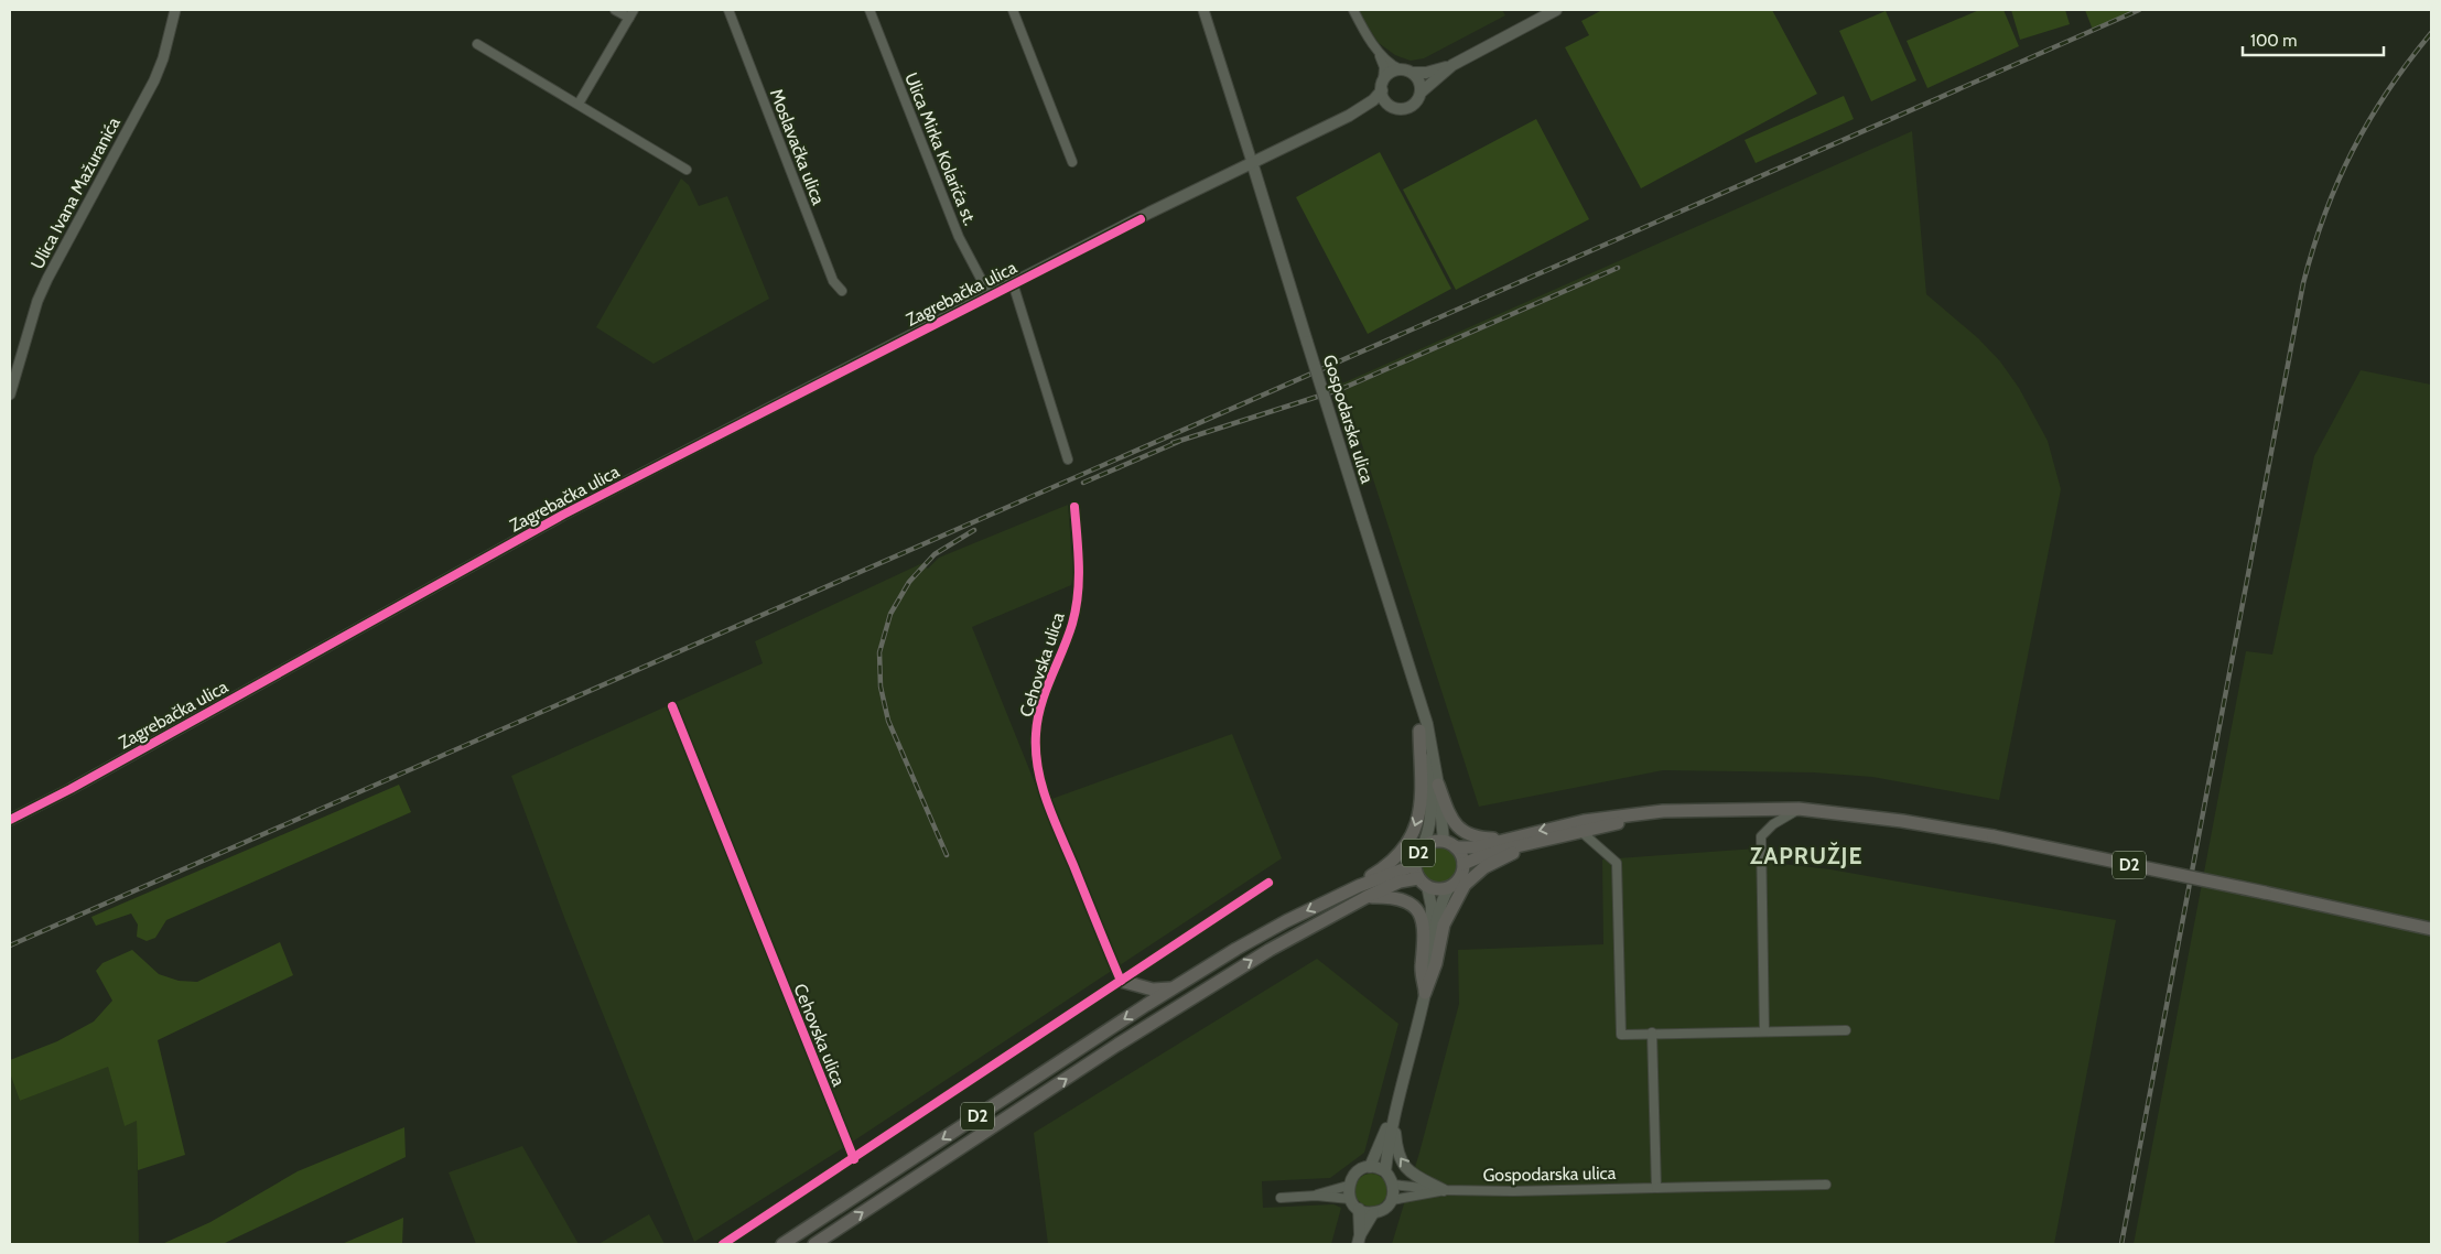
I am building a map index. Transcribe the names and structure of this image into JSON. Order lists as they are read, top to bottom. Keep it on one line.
{"streets":{"main road":["Zagrebačka ulica","Gospodarska ulica","D2"],"street":["Moslavačka ulica","Ulica Mirka Kolarića st.","Ulica Ivana Mažuranića","Cehovska ulica"]},"crossings":[["Ulica Mirka Kolarića st.","Zagrebačka ulica"],["Zagrebačka ulica","Gospodarska ulica"],["Gospodarska ulica","D2"]],"districts":["ZAPRUŽJE"],"scale_bar":"100 m"}
